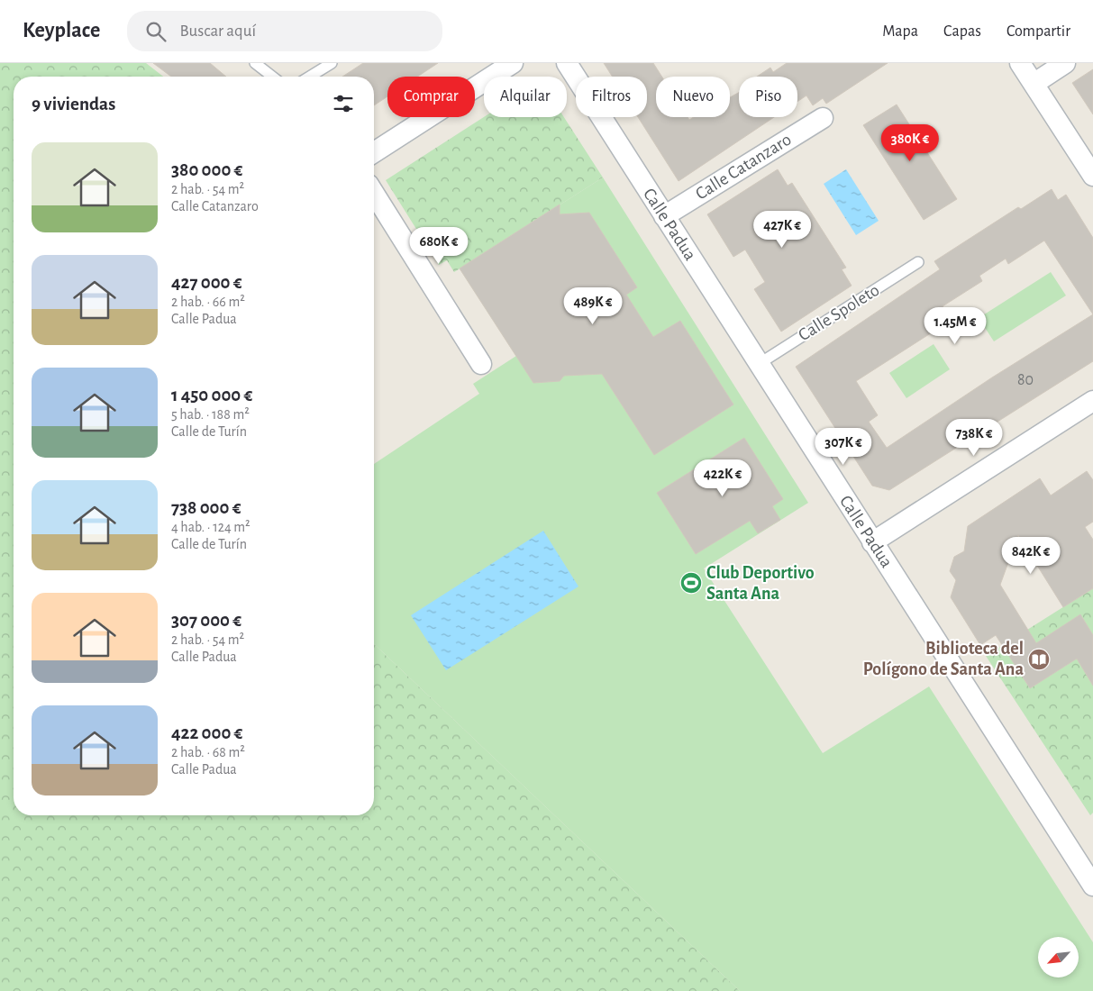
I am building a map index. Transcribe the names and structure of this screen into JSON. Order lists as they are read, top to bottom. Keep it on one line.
{"streets":{"street":["Calle Catanzaro","Calle Padua"],"lane":["Calle Spoleto"]},"crossings":[["Calle Catanzaro","Calle Padua"],["Calle Padua","Calle Spoleto"]],"places":{"sports":["Club Deportivo Santa Ana"],"library":["Biblioteca del Polígono de Santa Ana"]},"house_numbers":["80"],"north":"bottom left","page":{"header":"Keyplace","search":"Buscar aquí","nav":["Mapa","Capas","Compartir"],"chip":["Comprar","Alquilar","Filtros","Nuevo","Piso"],"heading":"9 viviendas","price":["380K €","427K €","680K €","489K €","1.45M €","738K €","307K €","422K €","842K €"],"list":[{"name":"380 000 €","note":"2 hab. · 54 m² · Calle Catanzaro"},{"name":"427 000 €","note":"2 hab. · 66 m² · Calle Padua"},{"name":"1 450 000 €","note":"5 hab. · 188 m² · Calle de Turín"},{"name":"738 000 €","note":"4 hab. · 124 m² · Calle de Turín"},{"name":"307 000 €","note":"2 hab. · 54 m² · Calle Padua"},{"name":"422 000 €","note":"2 hab. · 68 m² · Calle Padua"}]}}
